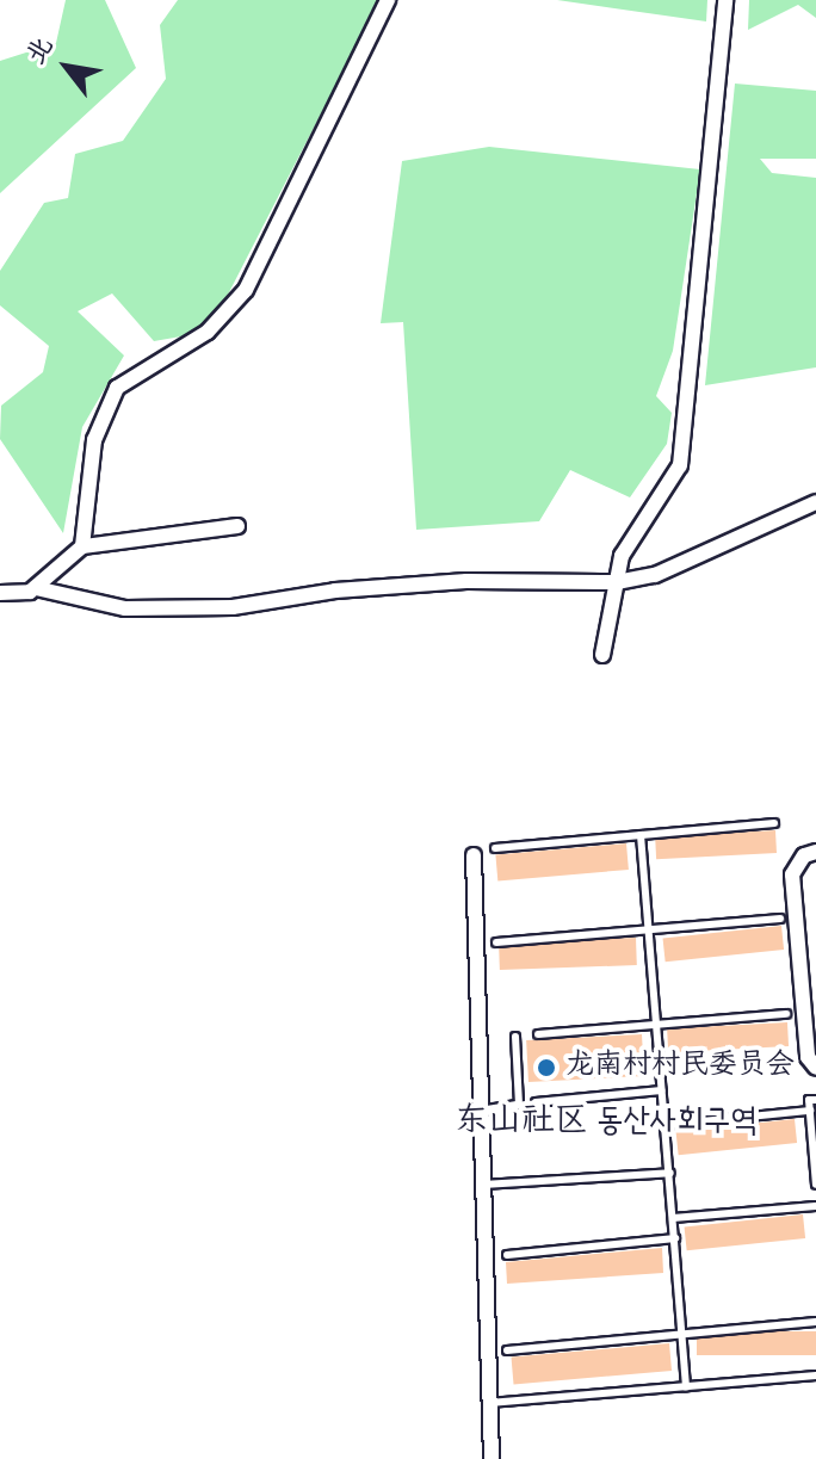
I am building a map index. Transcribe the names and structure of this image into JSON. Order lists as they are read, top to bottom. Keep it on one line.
{"districts":["东山社区 동산사회구역"],"places":["龙南村村民委员会"],"north":"top left"}
